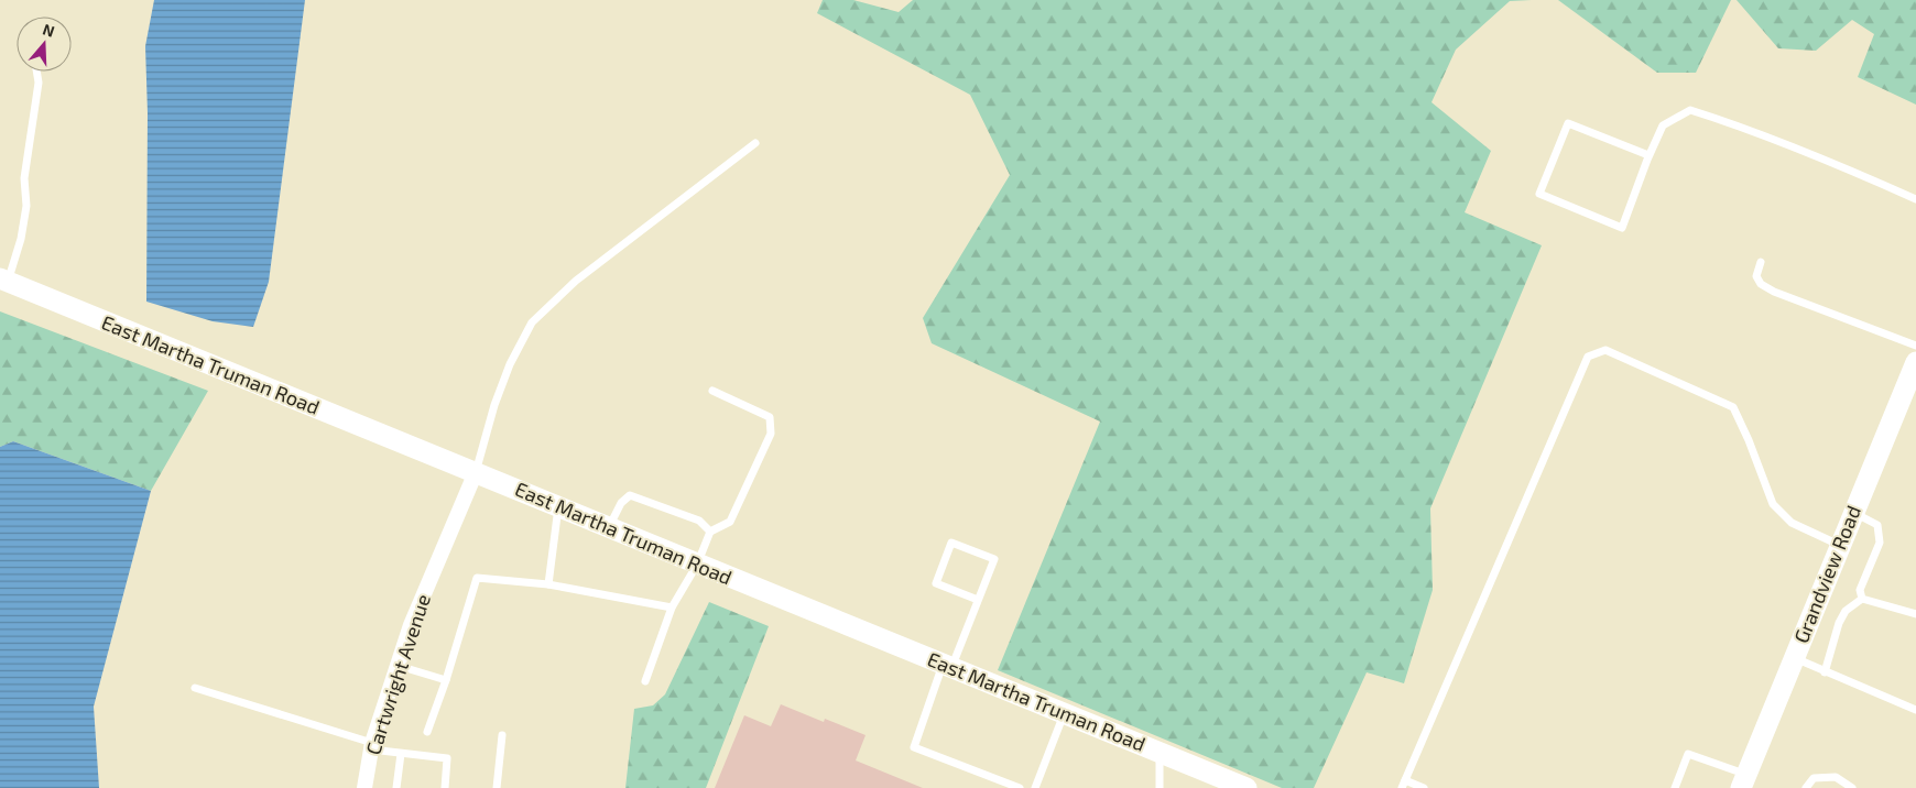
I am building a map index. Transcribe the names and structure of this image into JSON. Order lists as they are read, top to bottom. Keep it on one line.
{"streets":{"main road":["East Martha Truman Road","Grandview Road"],"street":["Cartwright Avenue"]},"crossings":[["East Martha Truman Road","Cartwright Avenue"]],"north":"top"}
